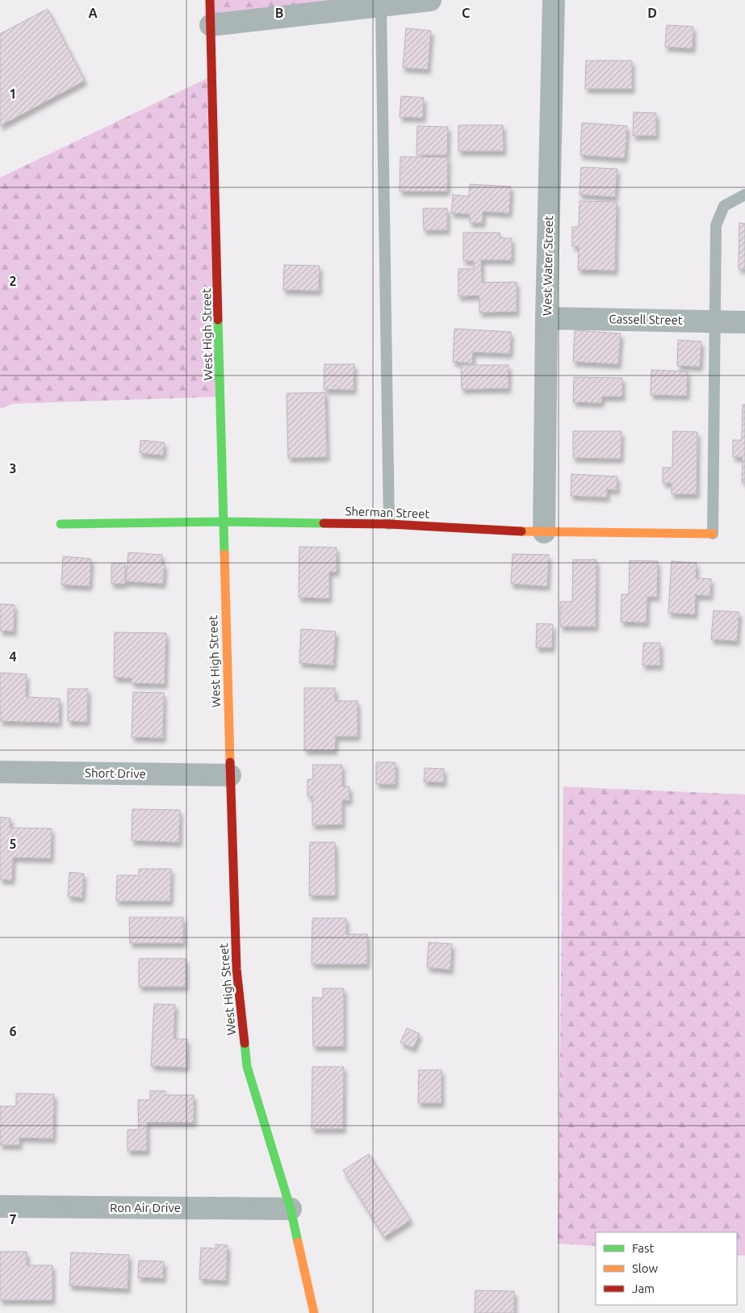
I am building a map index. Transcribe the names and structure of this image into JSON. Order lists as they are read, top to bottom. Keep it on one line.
{"streets":{"street":["West Water Street","Cassell Street","West High Street","Sherman Street","Short Drive","Ron Air Drive"]},"crossings":[["West Water Street","Cassell Street"],["West Water Street","Sherman Street"],["West High Street","Sherman Street"],["West High Street","Short Drive"],["West High Street","Ron Air Drive"]],"legend":["Fast","Slow","Jam"],"grid":{"columns":["A","B","C","D"],"rows":["1","2","3","4","5","6","7"]}}
